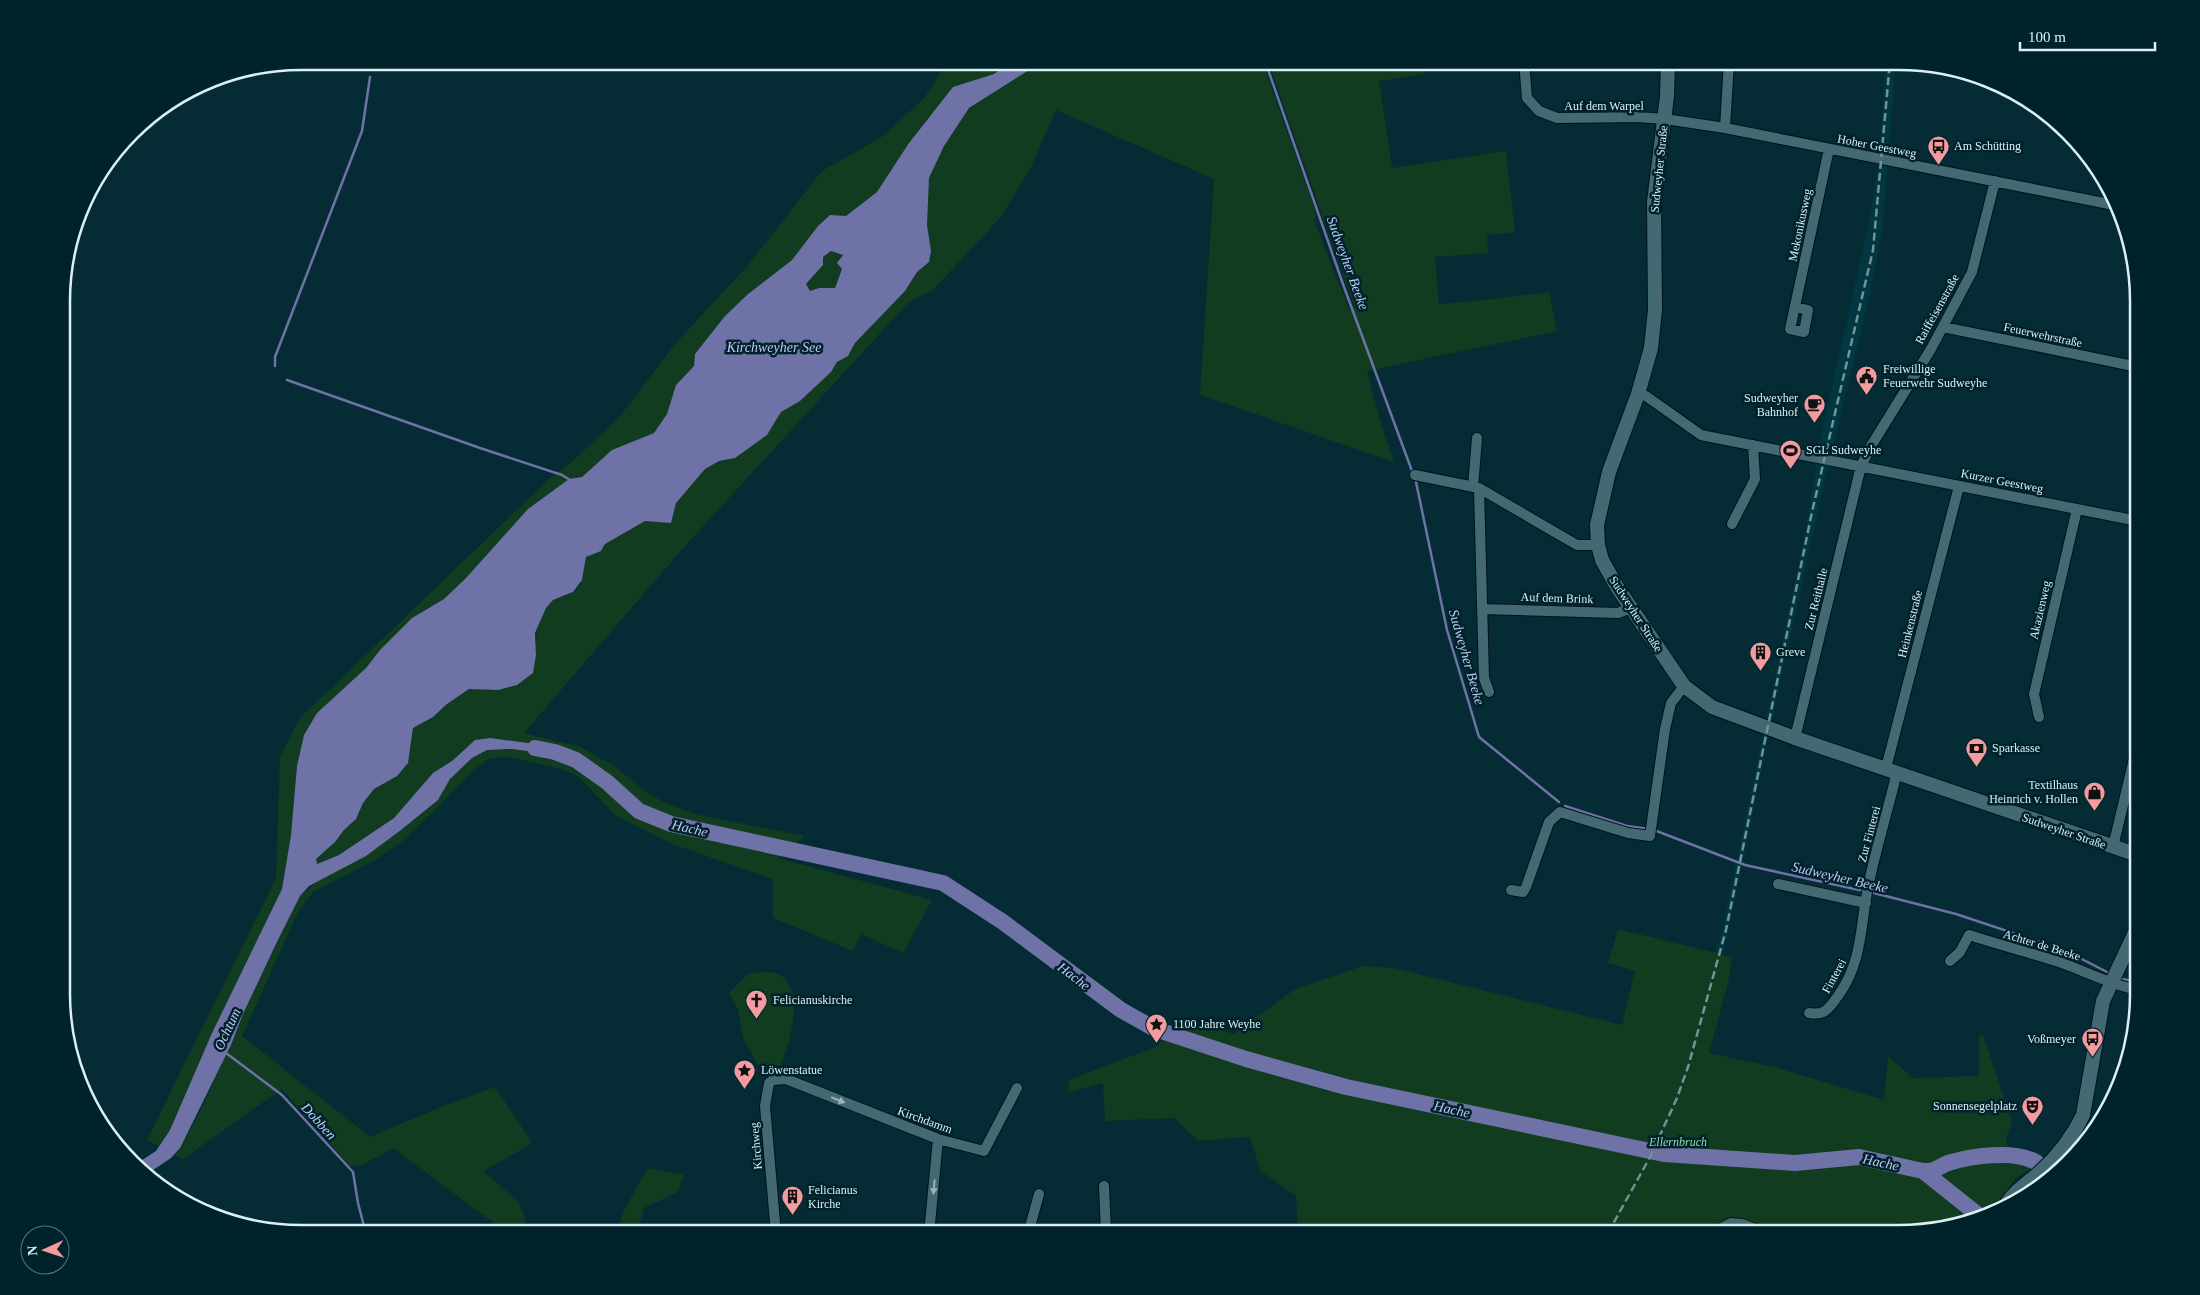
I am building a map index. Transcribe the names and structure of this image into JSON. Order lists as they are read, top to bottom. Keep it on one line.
{"streets":{"street":["Auf dem Warpel","Hoher Geestweg","Sudweyher Straße","Mekonikusweg","Raiffeisenstraße","Feuerwehrstraße","Kurzer Geestweg","Auf dem Brink","Zur Reithalle","Akazienweg","Heinkenstraße","Zur Finterei","Achter de Beeke","Finterei","Kirchdamm","Kirchweg"]},"crossings":[["Auf dem Warpel","Hoher Geestweg"],["Auf dem Warpel","Sudweyher Straße"],["Hoher Geestweg","Sudweyher Straße"],["Hoher Geestweg","Mekonikusweg"],["Hoher Geestweg","Raiffeisenstraße"],["Sudweyher Straße","Auf dem Brink"],["Sudweyher Straße","Zur Reithalle"],["Sudweyher Straße","Heinkenstraße"],["Sudweyher Straße","Zur Finterei"],["Raiffeisenstraße","Feuerwehrstraße"],["Raiffeisenstraße","Kurzer Geestweg"],["Raiffeisenstraße","Zur Reithalle"],["Kurzer Geestweg","Zur Reithalle"],["Kurzer Geestweg","Akazienweg"],["Kurzer Geestweg","Heinkenstraße"],["Heinkenstraße","Zur Finterei"],["Zur Finterei","Finterei"],["Kirchdamm","Kirchweg"]],"one_way":["Kirchdamm"],"water":["Sudweyher Beeke","Kirchweyher See","Hache","Ochtum","Dobben"],"parks":["Ellernbruch"],"places":{"bus stop":["Am Schütting","Voßmeyer"],"public building":["Freiwillige Feuerwehr Sudweyhe"],"cafe":["Sudweyher Bahnhof"],"sports":["SGL Sudweyhe"],"building":["Greve","Felicianus Kirche"],"bank":["Sparkasse"],"shop":["Textilhaus Heinrich v. Hollen"],"church":["Felicianuskirche"],"place":["1100 Jahre Weyhe","Löwenstatue"],"theatre":["Sonnensegelplatz"]},"scale_bar":"100 m","north":"left"}
